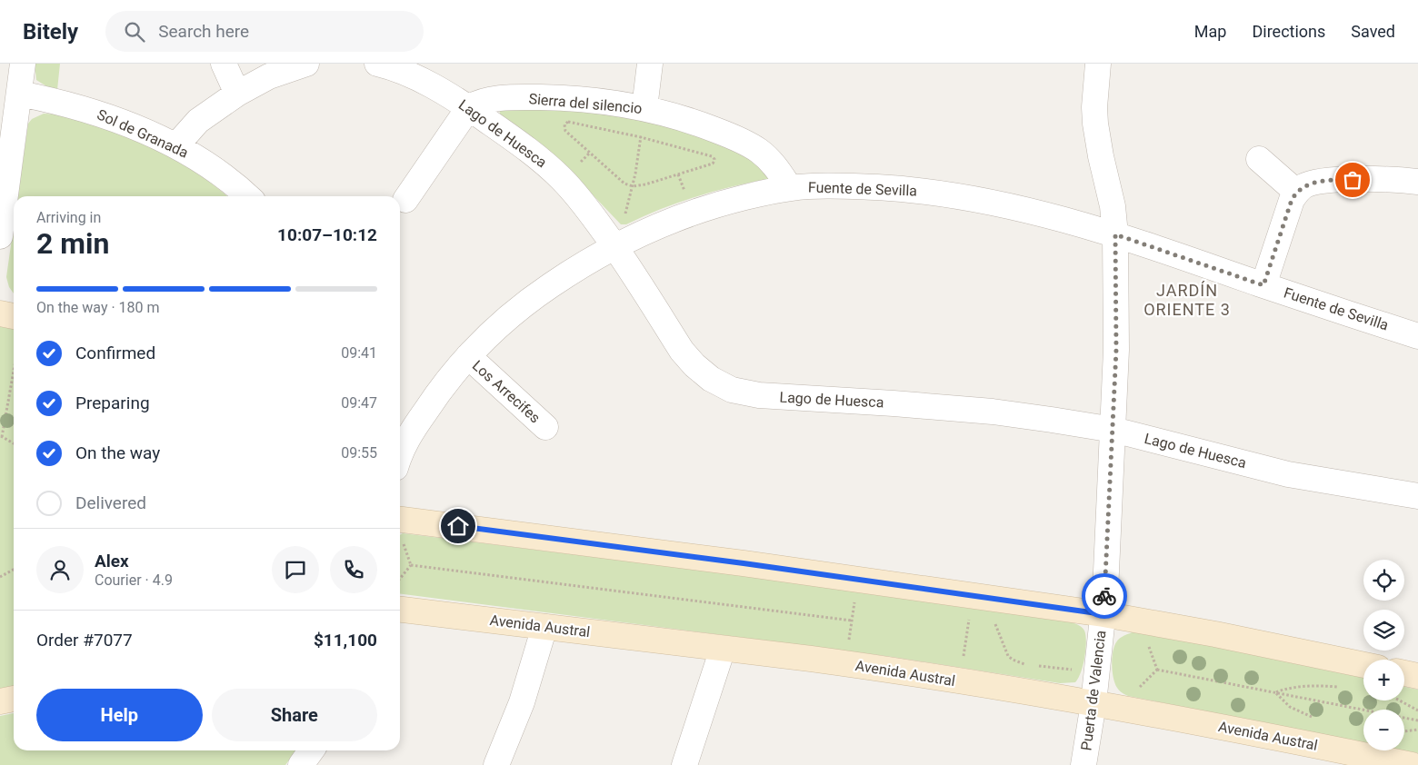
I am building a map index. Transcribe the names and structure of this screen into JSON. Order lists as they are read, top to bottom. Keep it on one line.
{"streets":{"main road":["Avenida Austral"],"street":["Sierra del silencio","Sol de Granada","Lago de Huesca","Fuente de Sevilla","Los Arrecifes","Puerta de Valencia"]},"crossings":[["Sierra del silencio","Lago de Huesca"],["Sierra del silencio","Fuente de Sevilla"],["Lago de Huesca","Fuente de Sevilla"],["Lago de Huesca","Puerta de Valencia"],["Fuente de Sevilla","Los Arrecifes"],["Fuente de Sevilla","Puerta de Valencia"],["Avenida Austral","Puerta de Valencia"]],"districts":["JARDÍN ORIENTE 3"],"page":{"header":"Bitely","search":"Search here","nav":["Map","Directions","Saved"],"heading":["2 min","Arriving in","10:07–10:12"],"panel":["Alex","Courier · 4.9","Order #7077","$11,100"],"bar":"On the way · 180 m","list":[["Confirmed","09:41"],["Preparing","09:47"],["On the way","09:55"],"Delivered"],"map_buttons":["+","−"],"buttons":["Help","Share"]}}
